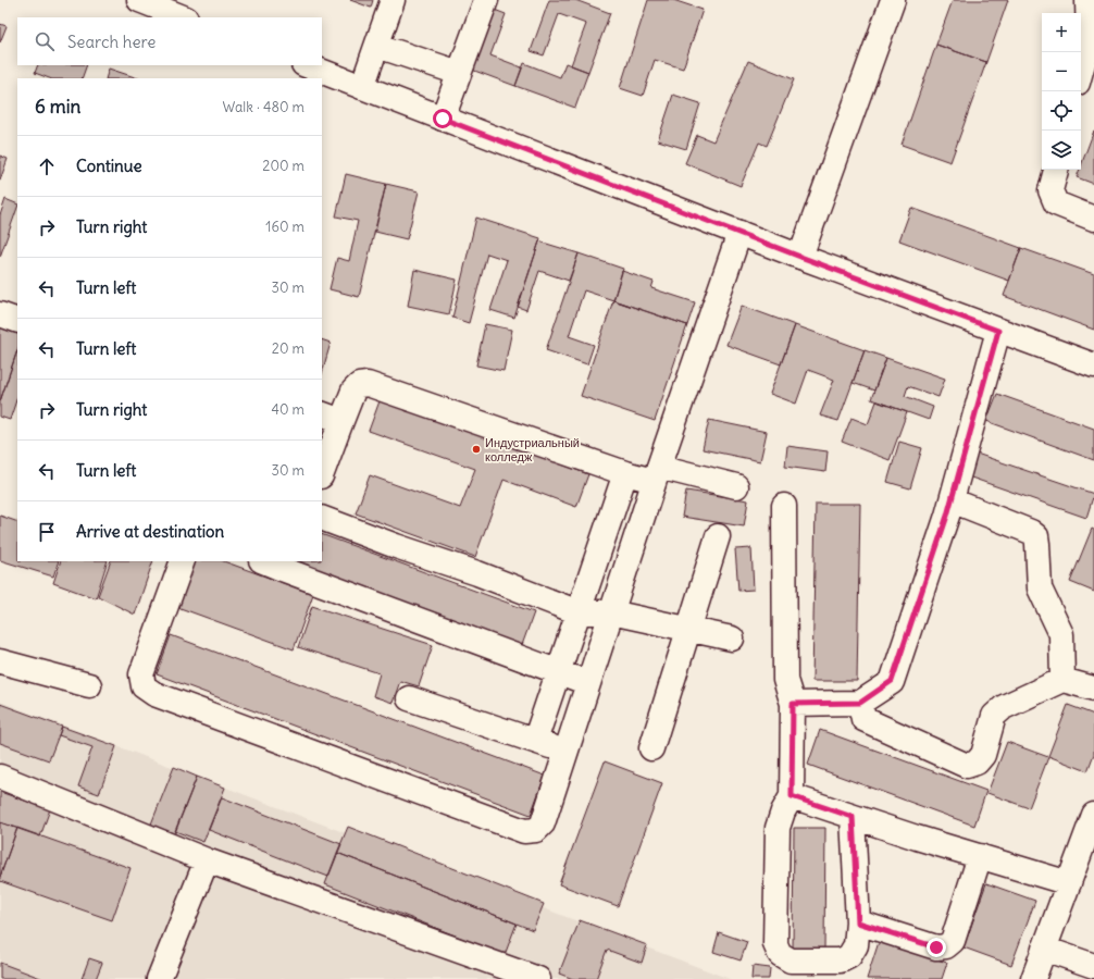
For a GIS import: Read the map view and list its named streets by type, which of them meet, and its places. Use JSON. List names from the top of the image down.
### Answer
{
  "places": ["Индустриальный колледж"],
  "page": {
    "map_buttons": ["+", "−"],
    "search": "Search here",
    "heading": ["6 min", "Walk · 480 m"],
    "list": [
      ["Continue", "200 m"],
      ["Turn right", "160 m"],
      ["Turn left", "30 m"],
      ["Turn left", "20 m"],
      ["Turn right", "40 m"],
      ["Turn left", "30 m"],
      "Arrive at destination"
    ]
  }
}
